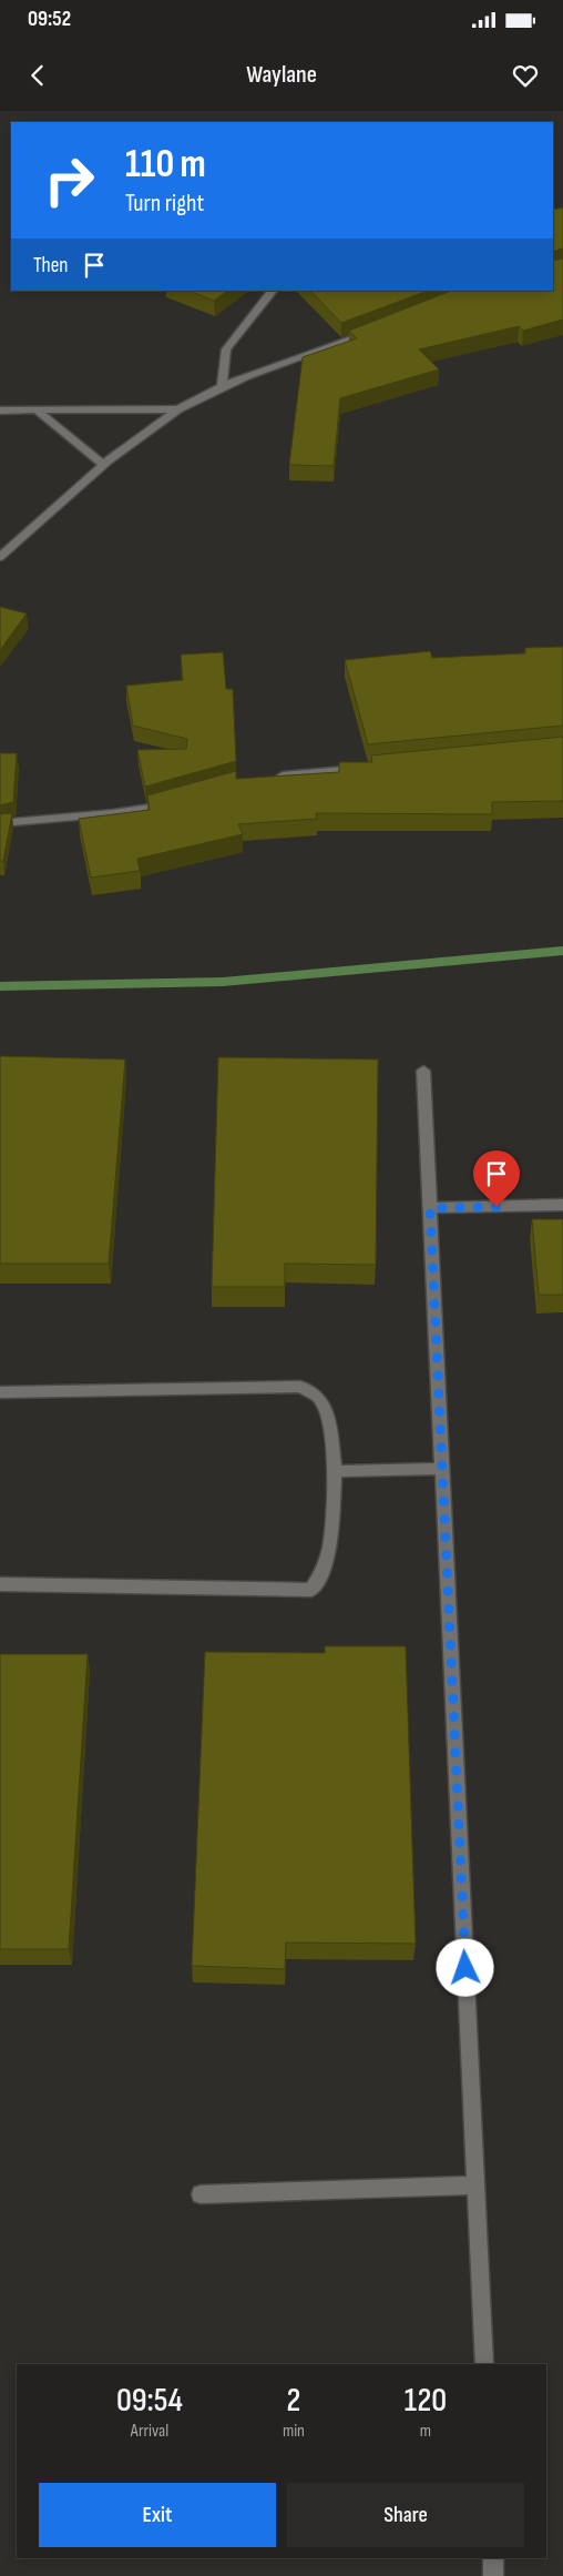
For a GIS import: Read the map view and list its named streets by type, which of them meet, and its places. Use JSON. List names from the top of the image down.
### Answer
{
  "page": {
    "status": "09:52",
    "header": "Waylane",
    "turn": ["110 m", "Turn right"],
    "then": "Then",
    "eta": [
      "09:54",
      "Arrival",
      "2",
      "min",
      "120",
      "m"
    ],
    "buttons": ["Exit", "Share"]
  }
}
